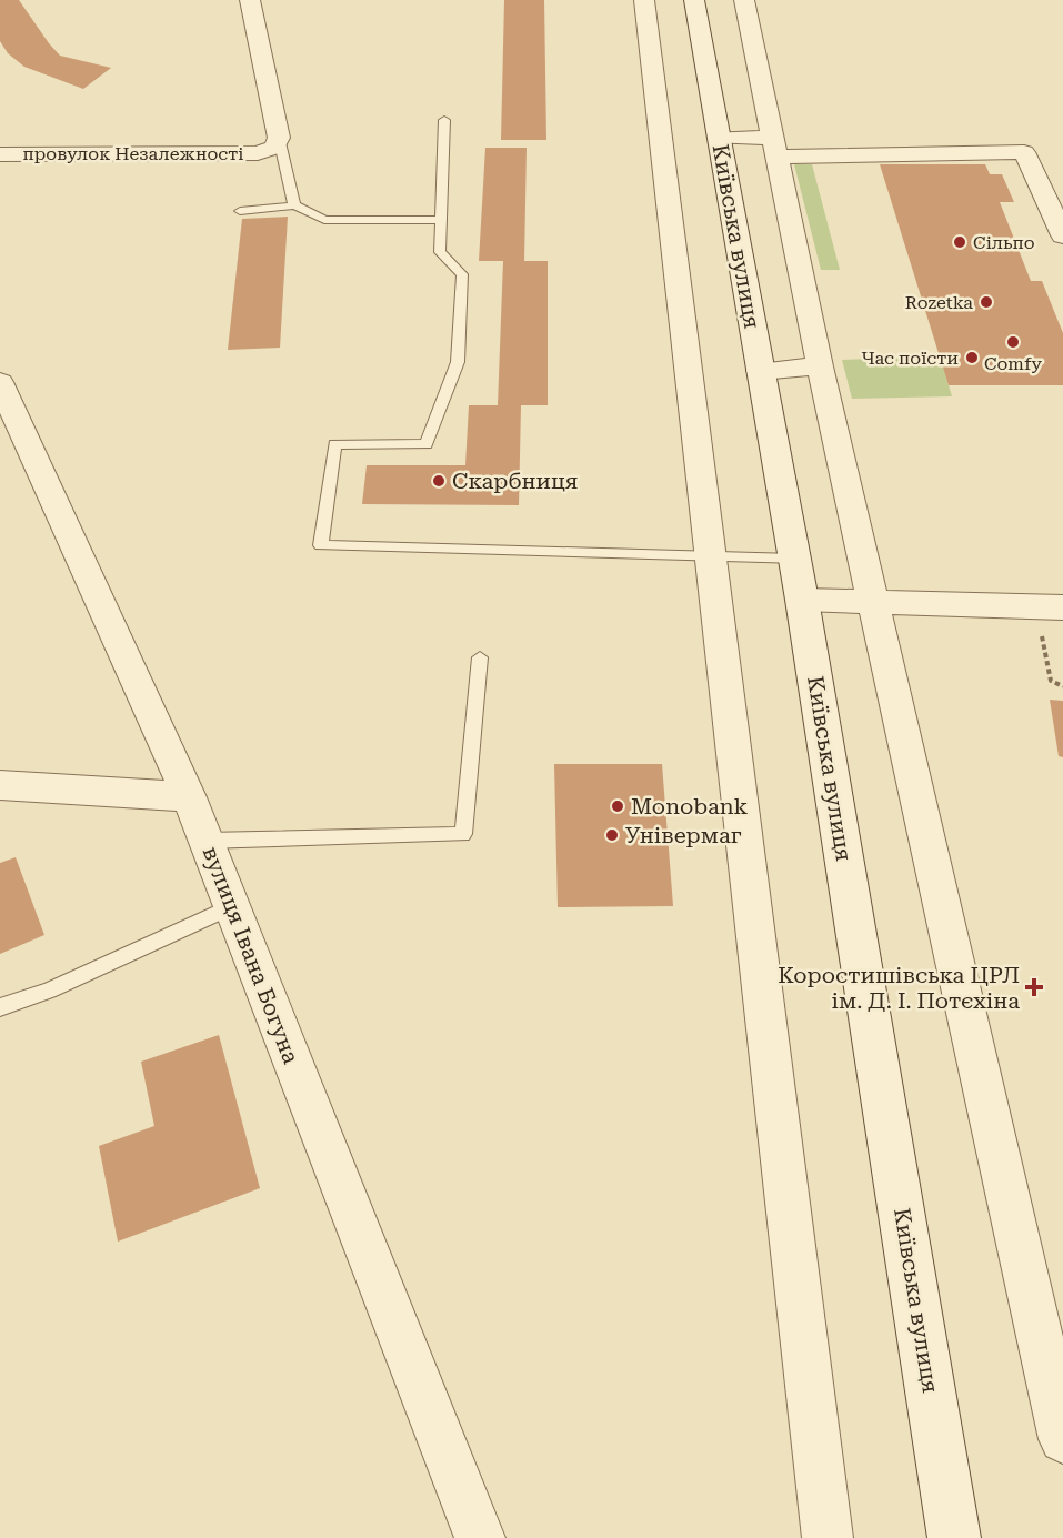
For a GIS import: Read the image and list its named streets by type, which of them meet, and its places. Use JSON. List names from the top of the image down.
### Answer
{
  "streets": {
    "main road": ["Київська вулиця"],
    "street": ["провулок Незалежності", "вулиця Івана Богуна"]
  },
  "places": {
    "other": [
      "Сільпо",
      "Rozetka",
      "Comfy",
      "Час поїсти",
      "Скарбниця",
      "Monobank",
      "Універмаг"
    ],
    "health": ["Коростишівська ЦРЛ ім. Д. І. Потєхіна"]
  }
}
